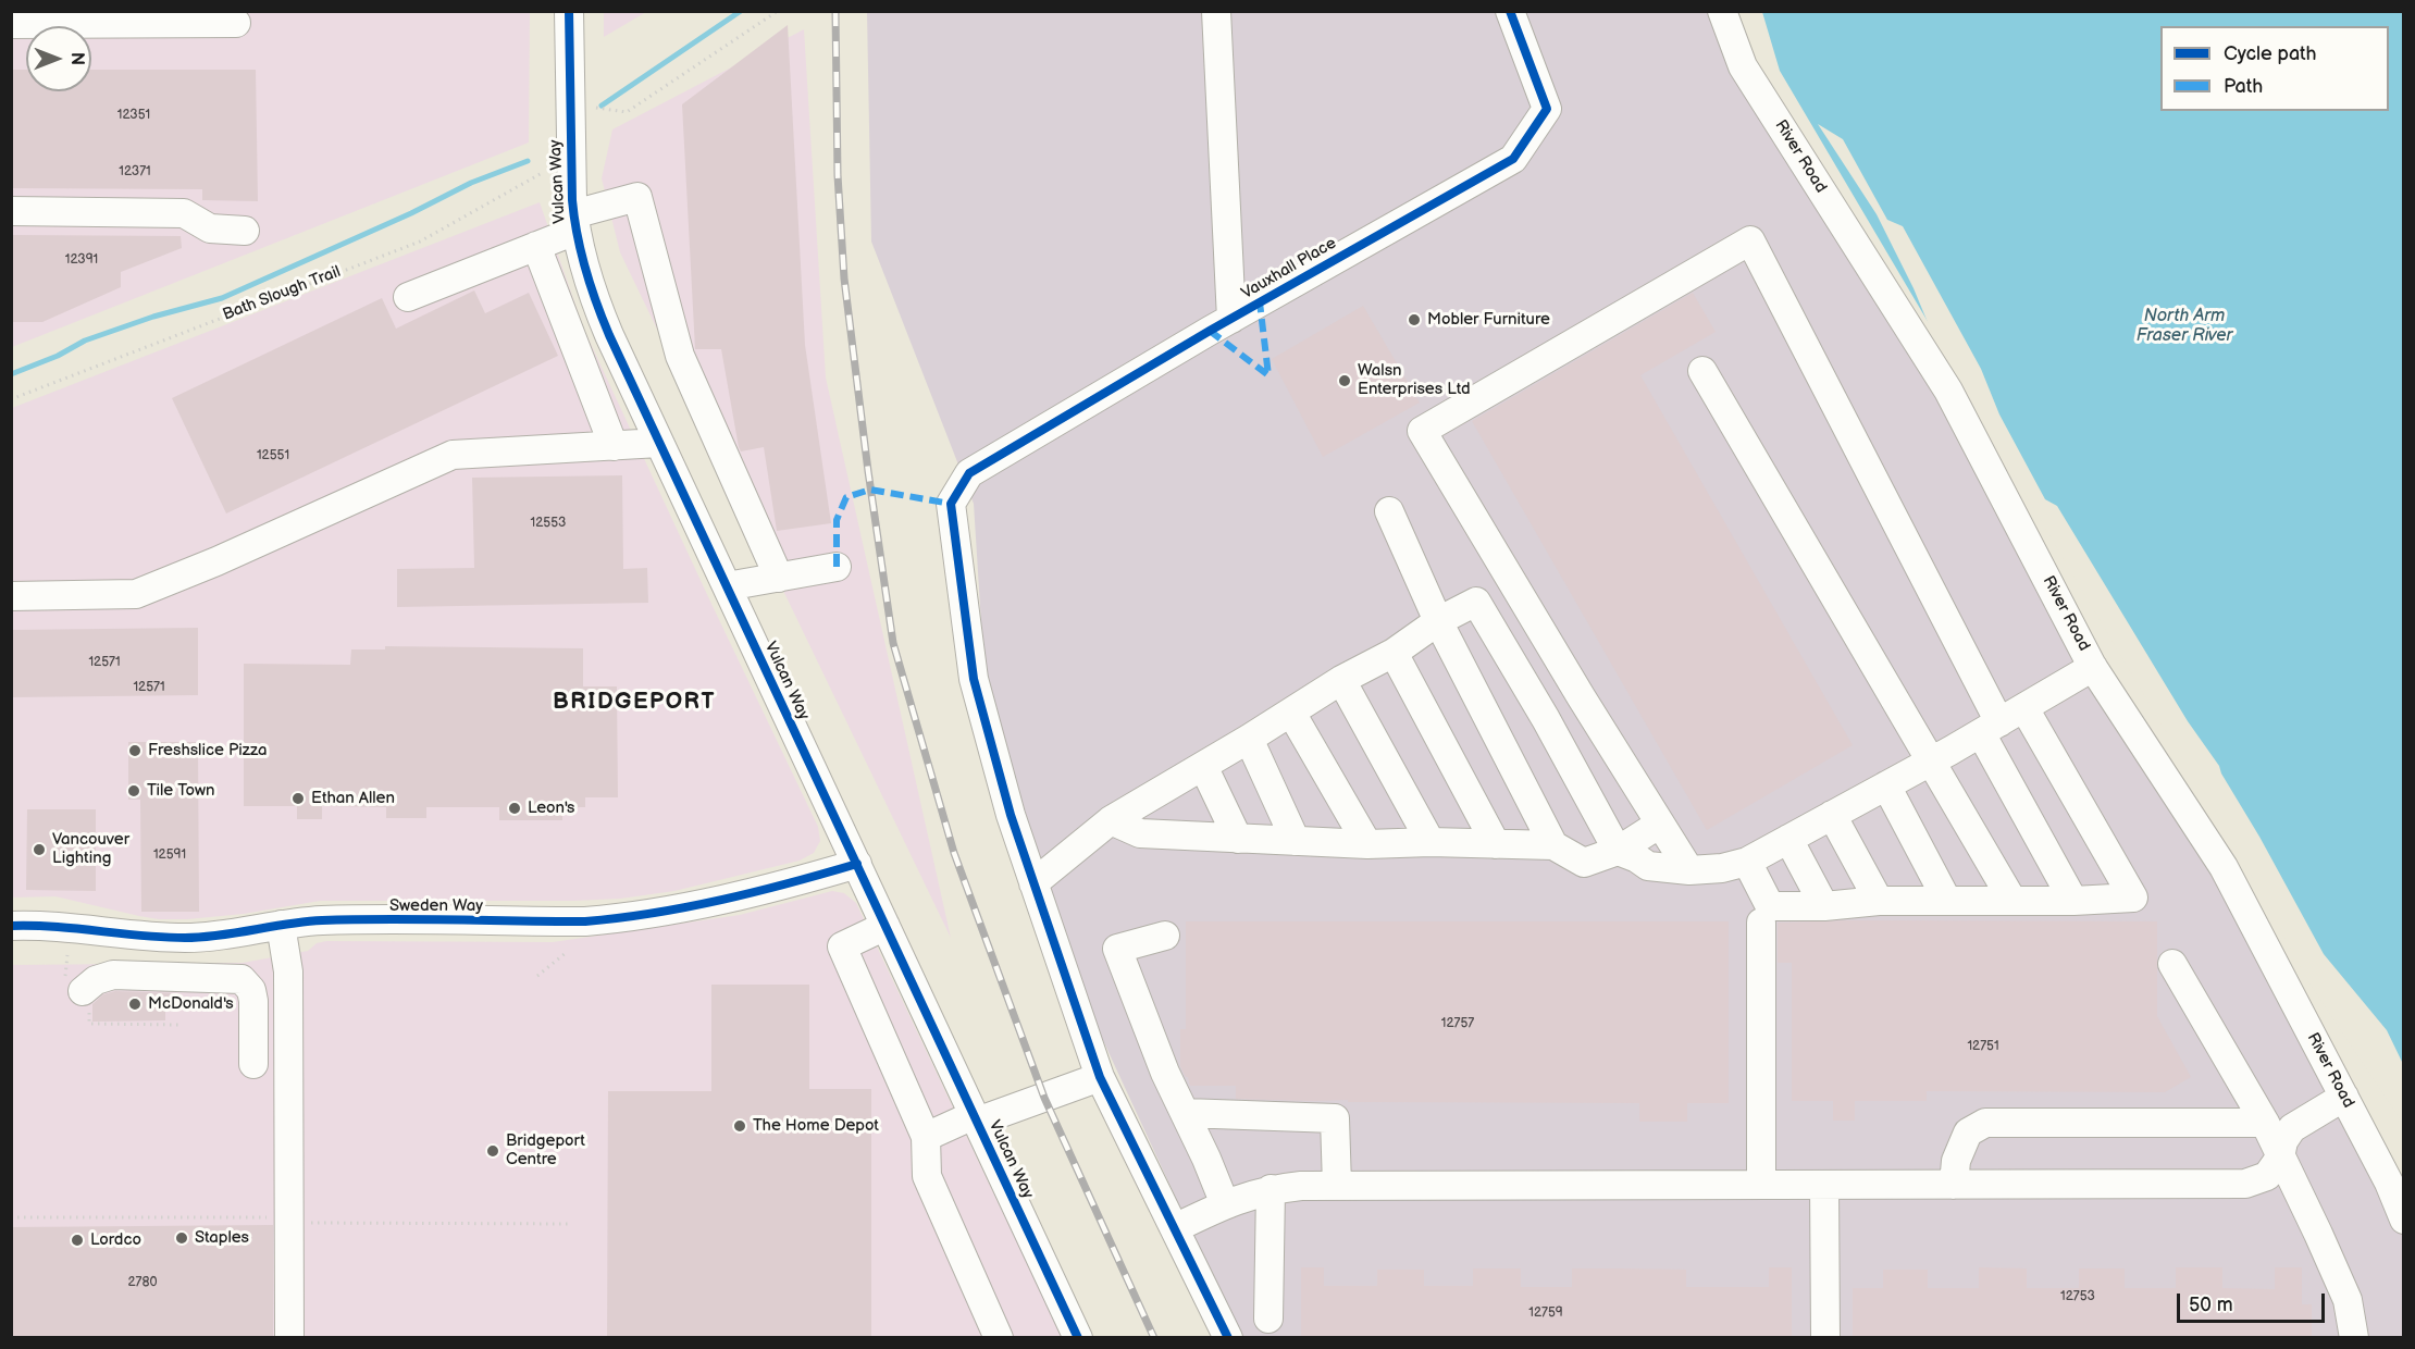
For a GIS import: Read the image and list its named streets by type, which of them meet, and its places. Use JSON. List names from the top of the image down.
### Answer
{
  "streets": {
    "street": [
      "River Road",
      "Vulcan Way",
      "Vauxhall Place",
      "Sweden Way"
    ],
    "path": ["Bath Slough Trail"]
  },
  "crossings": [
    ["Vulcan Way", "Sweden Way"]
  ],
  "districts": ["BRIDGEPORT"],
  "water": ["North Arm Fraser River"],
  "places": [
    "Mobler Furniture",
    "Walsn Enterprises Ltd",
    "Freshslice Pizza",
    "Tile Town",
    "Ethan Allen",
    "Leon's",
    "Vancouver Lighting",
    "McDonald's",
    "The Home Depot",
    "Bridgeport Centre",
    "Staples",
    "Lordco"
  ],
  "house_numbers": [
    "12351",
    "12371",
    "12391",
    "12551",
    "12553",
    "12571",
    "12571",
    "12591",
    "12757",
    "12751",
    "2780",
    "12753",
    "12759"
  ],
  "legend": ["Cycle path", "Path"],
  "scale_bar": "50 m",
  "north": "right"
}
